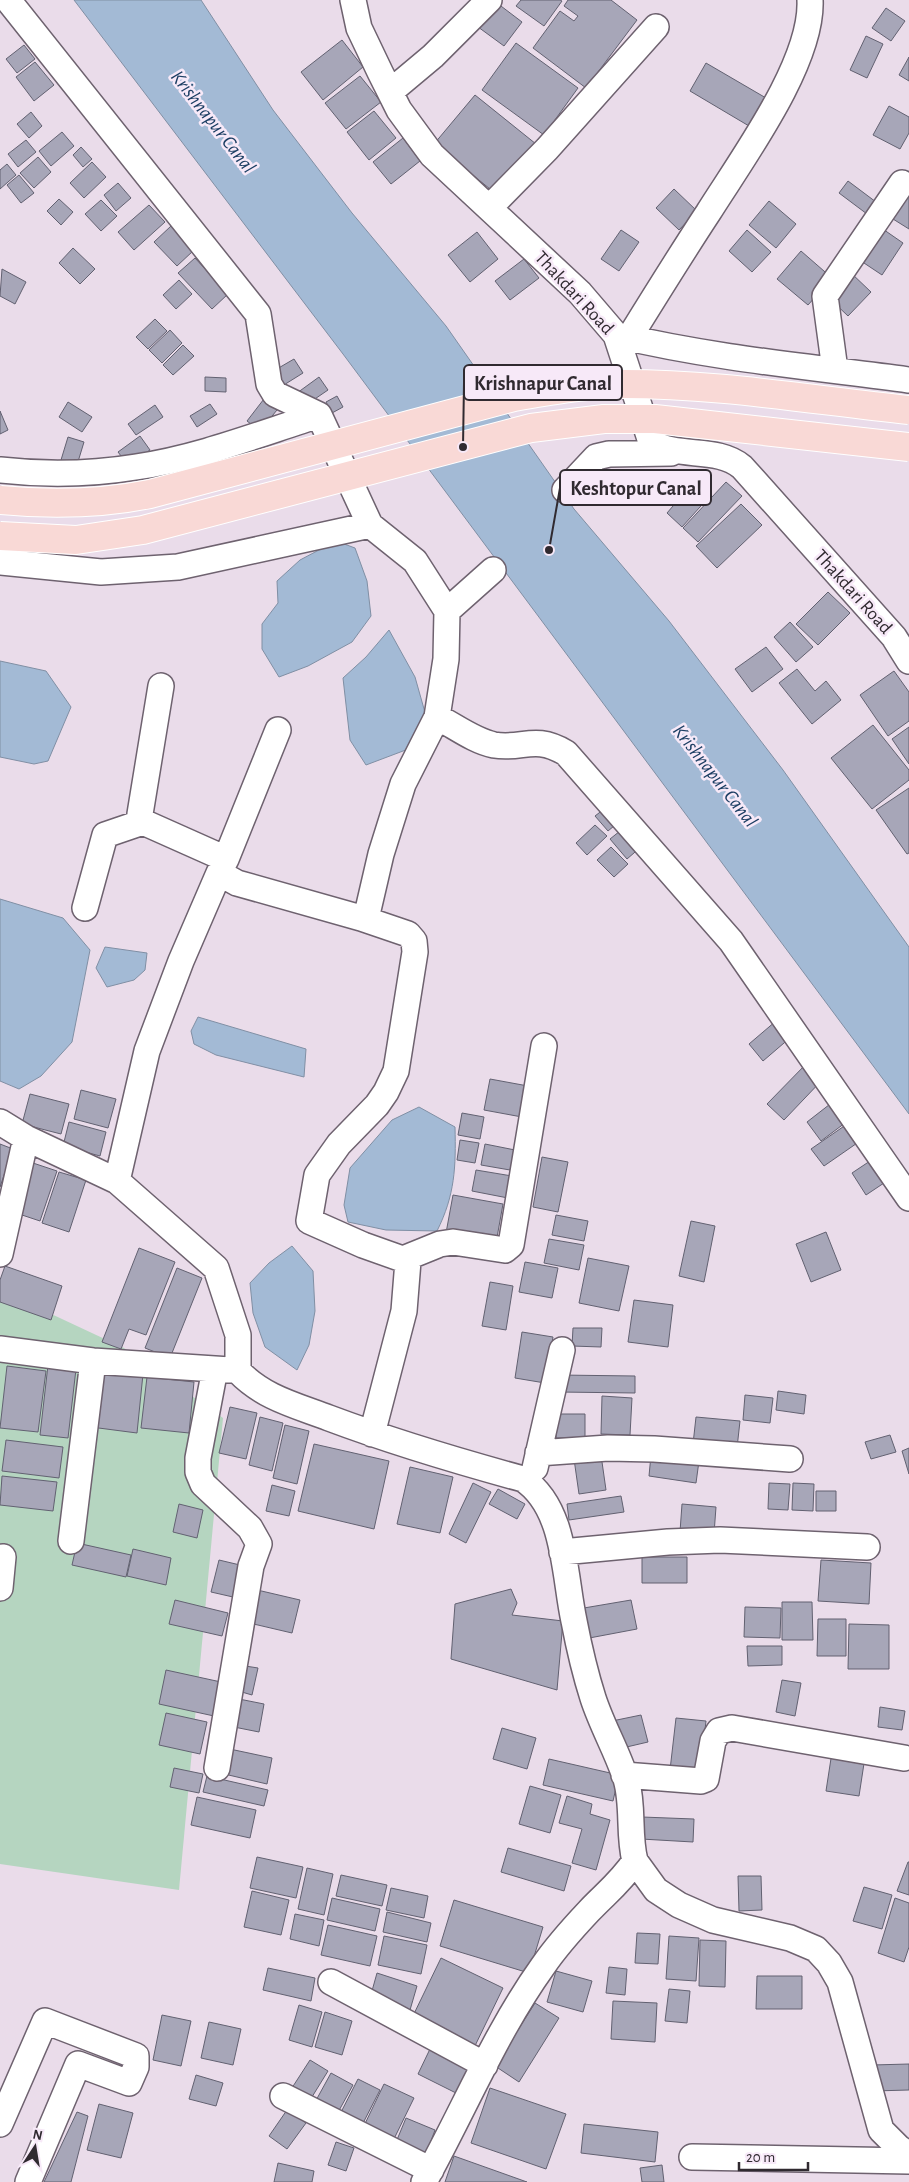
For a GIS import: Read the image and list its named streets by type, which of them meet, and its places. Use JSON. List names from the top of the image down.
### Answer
{
  "streets": {
    "street": ["Thakdari Road"]
  },
  "water": ["Krishnapur Canal"],
  "places": ["Krishnapur Canal", "Keshtopur Canal"],
  "scale_bar": "20 m",
  "north": "top"
}
